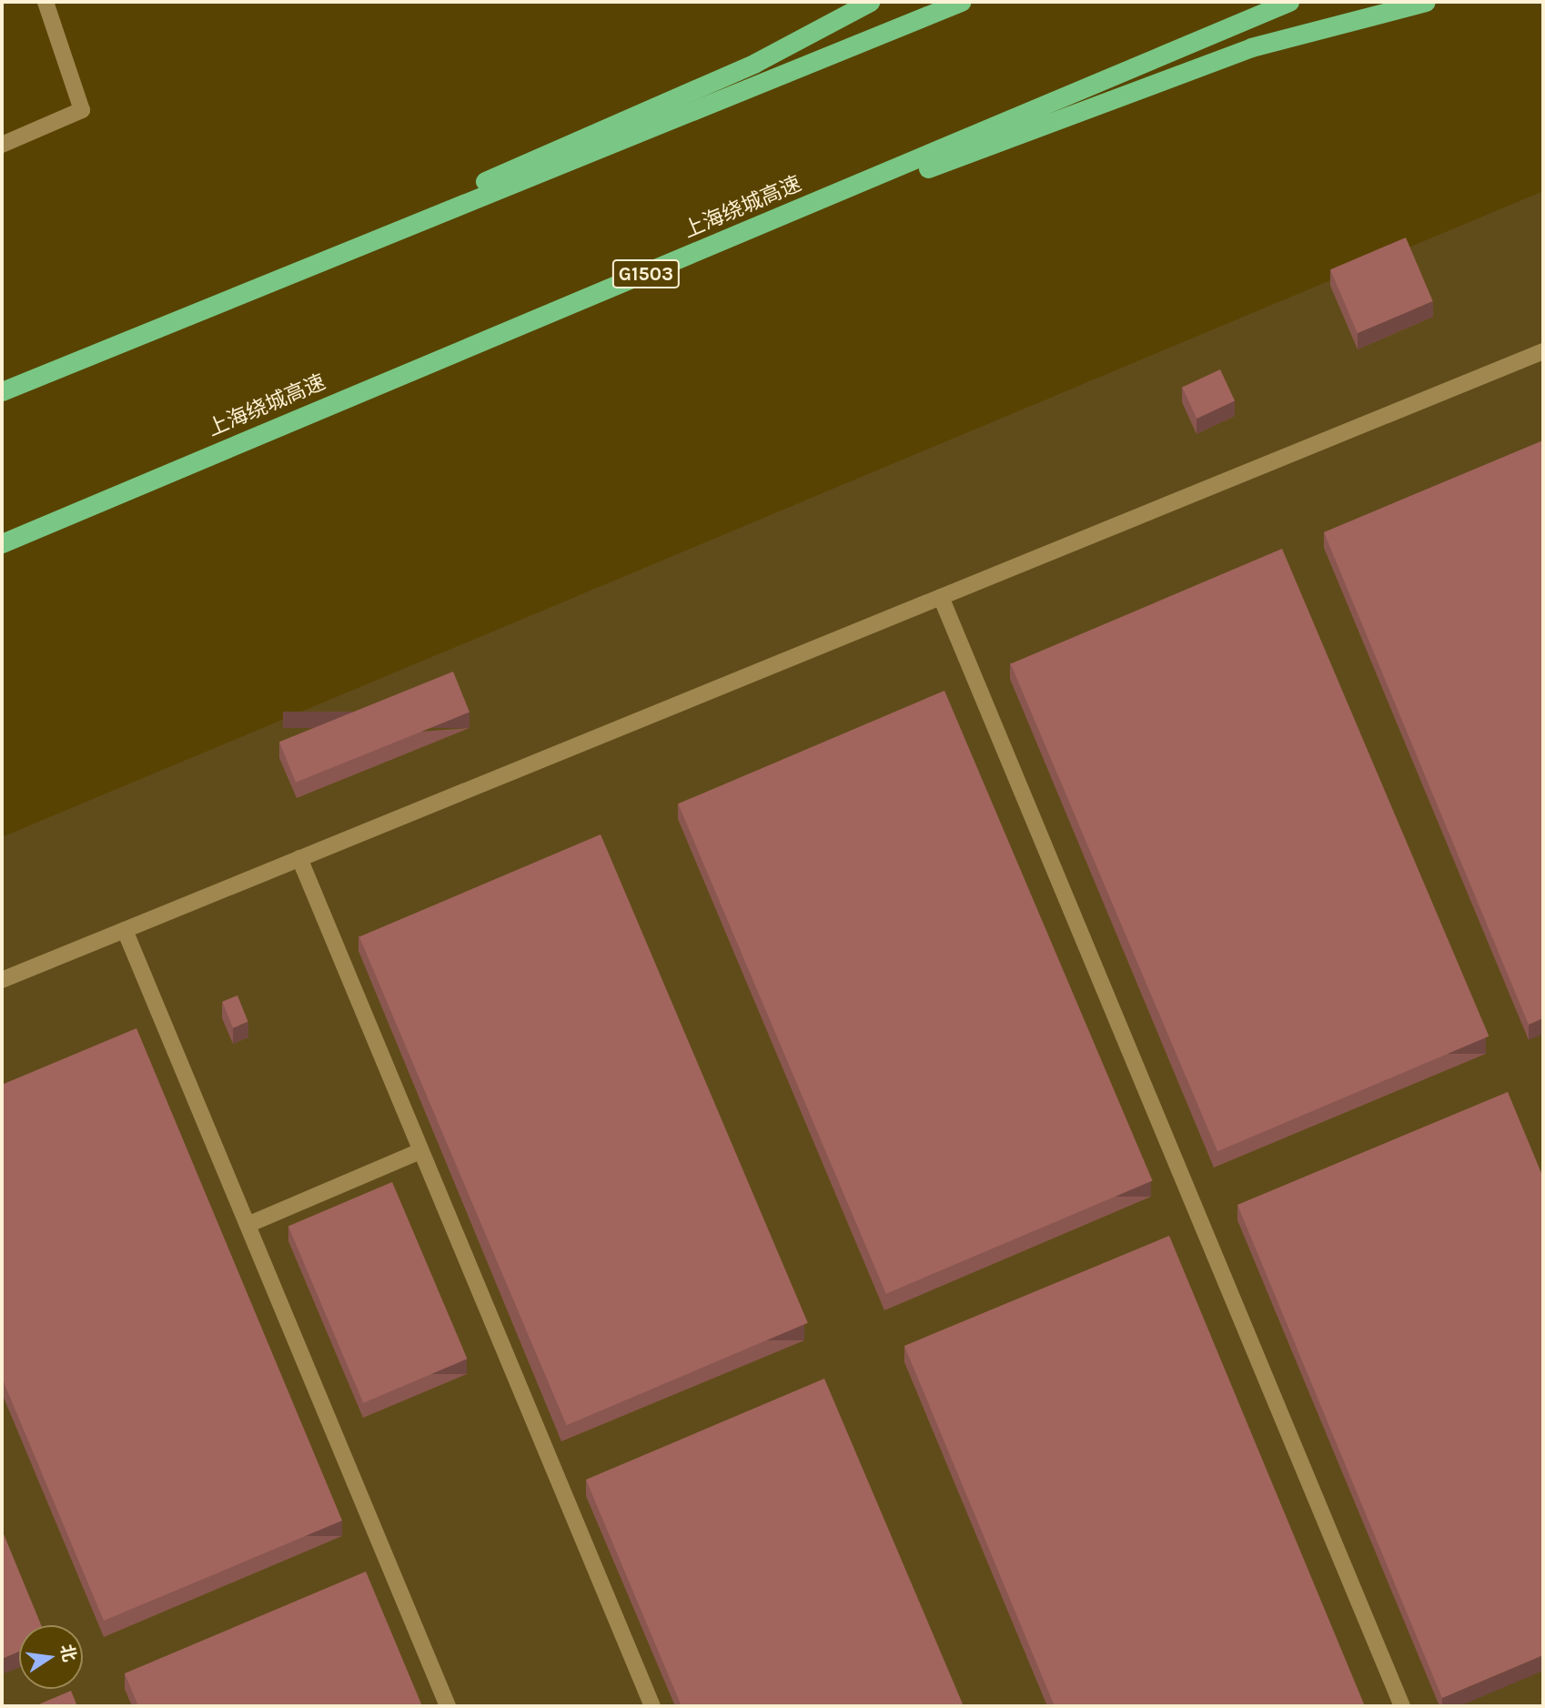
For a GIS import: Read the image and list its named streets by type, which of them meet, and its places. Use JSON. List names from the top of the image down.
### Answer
{
  "streets": {
    "highway": ["上海绕城高速", "G1503"]
  },
  "north": "right"
}
